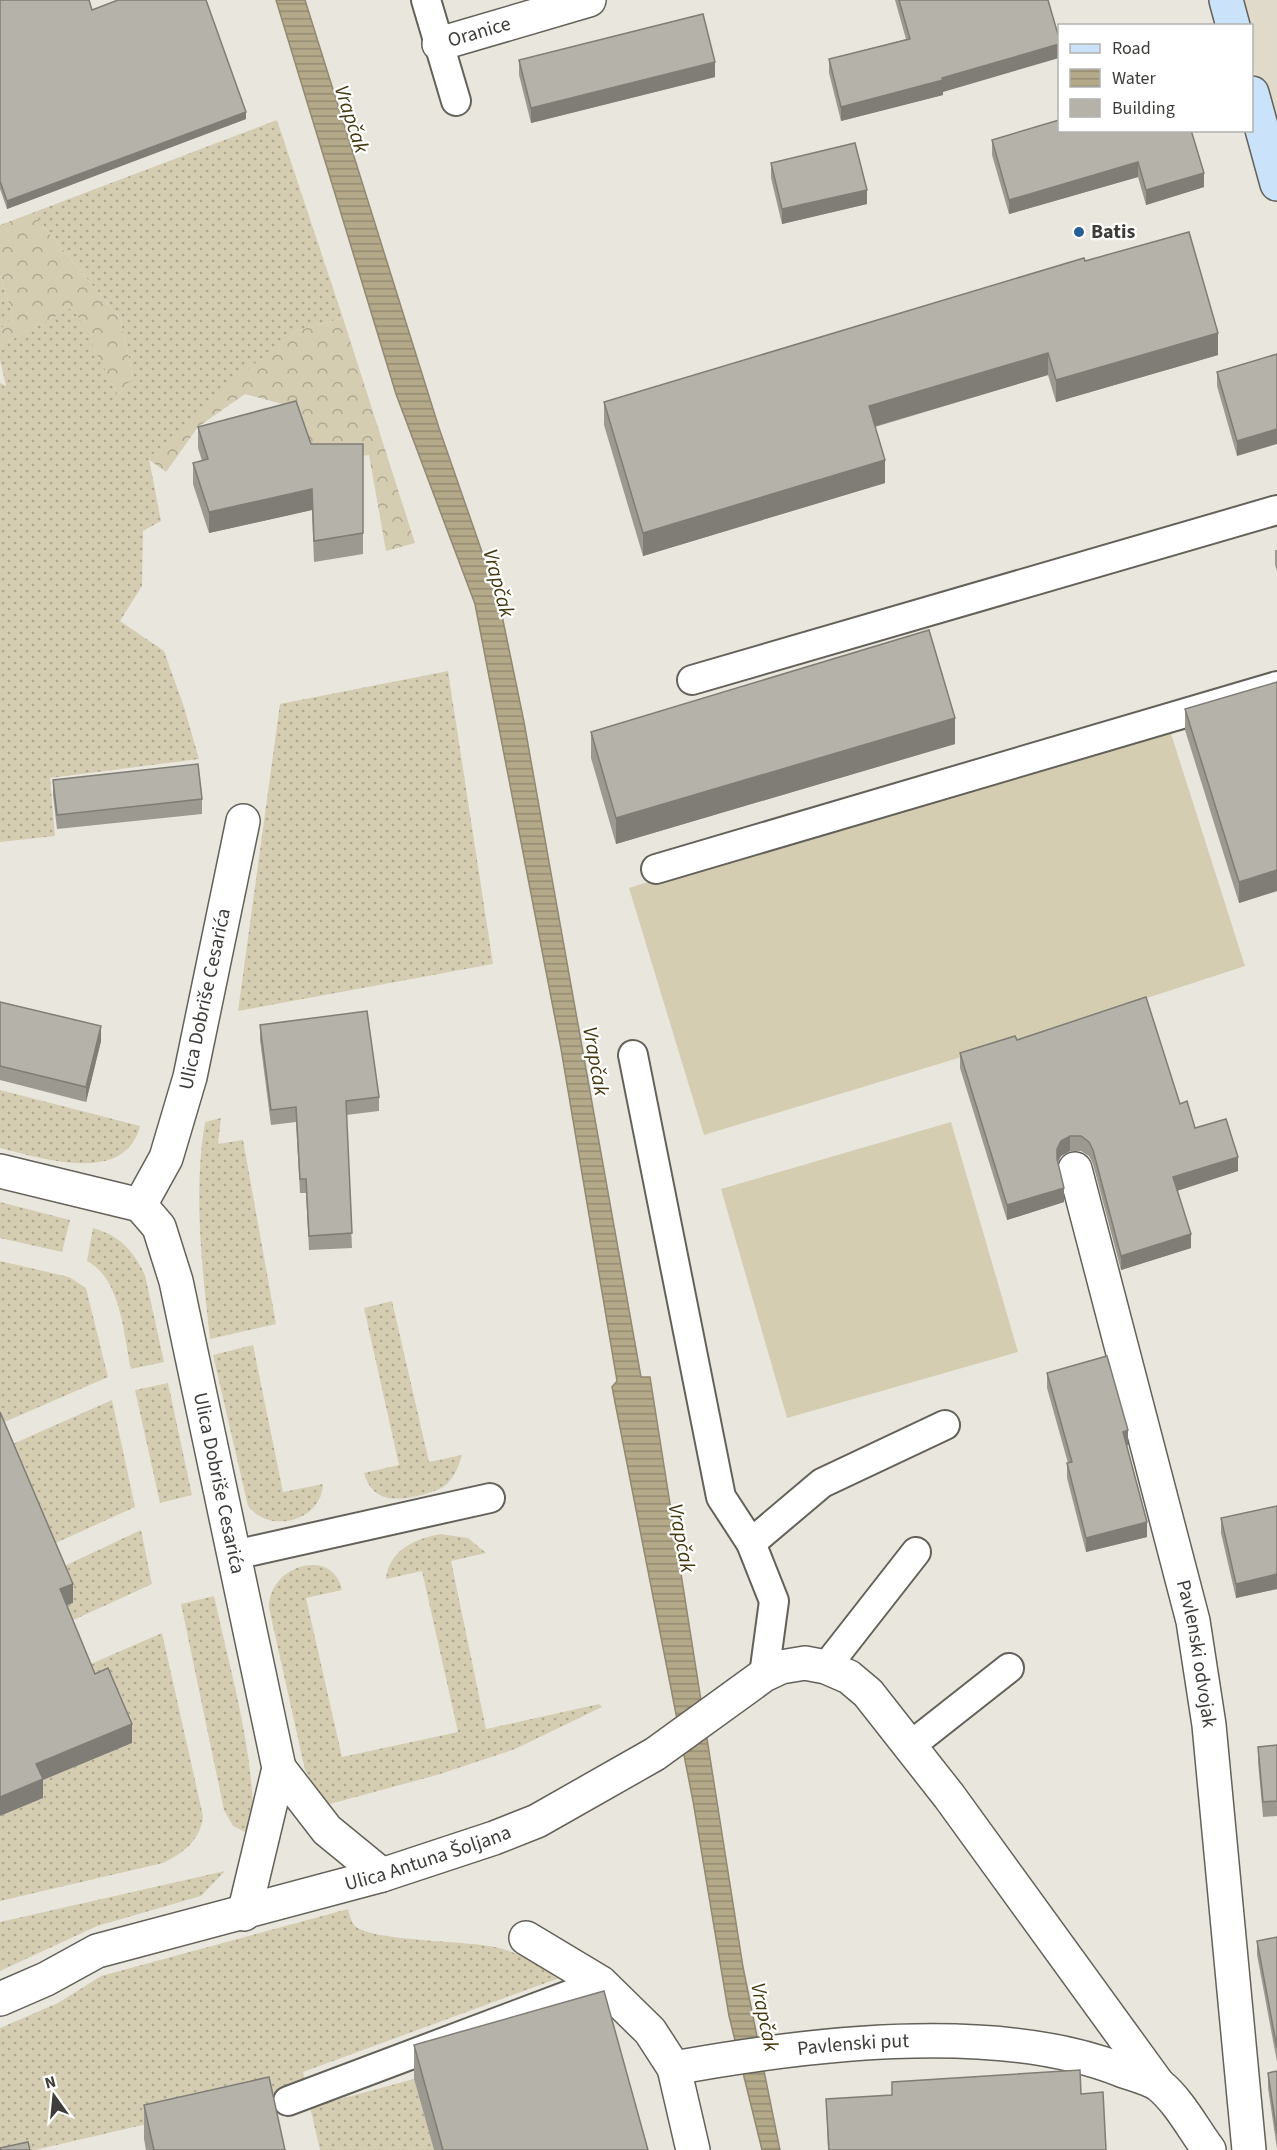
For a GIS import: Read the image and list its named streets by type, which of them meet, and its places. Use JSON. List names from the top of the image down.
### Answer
{
  "streets": {
    "street": [
      "Oranice",
      "Ulica Dobriše Cesarića",
      "Pavlenski odvojak",
      "Ulica Antuna Šoljana",
      "Pavlenski put"
    ]
  },
  "crossings": [
    ["Ulica Dobriše Cesarića", "Ulica Antuna Šoljana"]
  ],
  "water": ["Vrapčak"],
  "places": ["Batis"],
  "legend": ["Road", "Water", "Building"],
  "north": "top"
}
